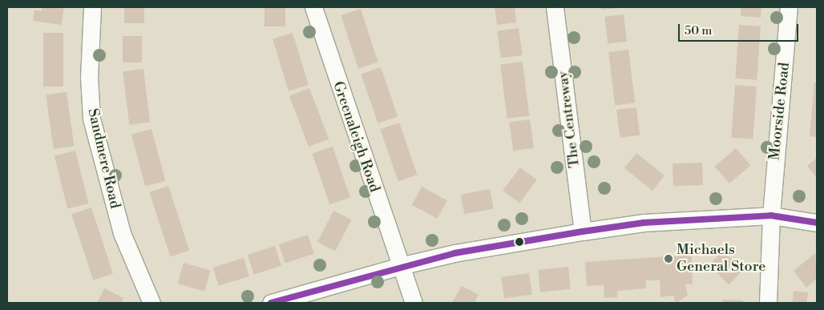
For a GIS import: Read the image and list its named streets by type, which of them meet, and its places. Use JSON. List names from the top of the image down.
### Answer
{
  "streets": {
    "street": [
      "Moorside Road",
      "The Centreway",
      "Greenaleigh Road",
      "Sandmere Road"
    ]
  },
  "places": ["Michaels General Store"],
  "scale_bar": "50 m"
}
